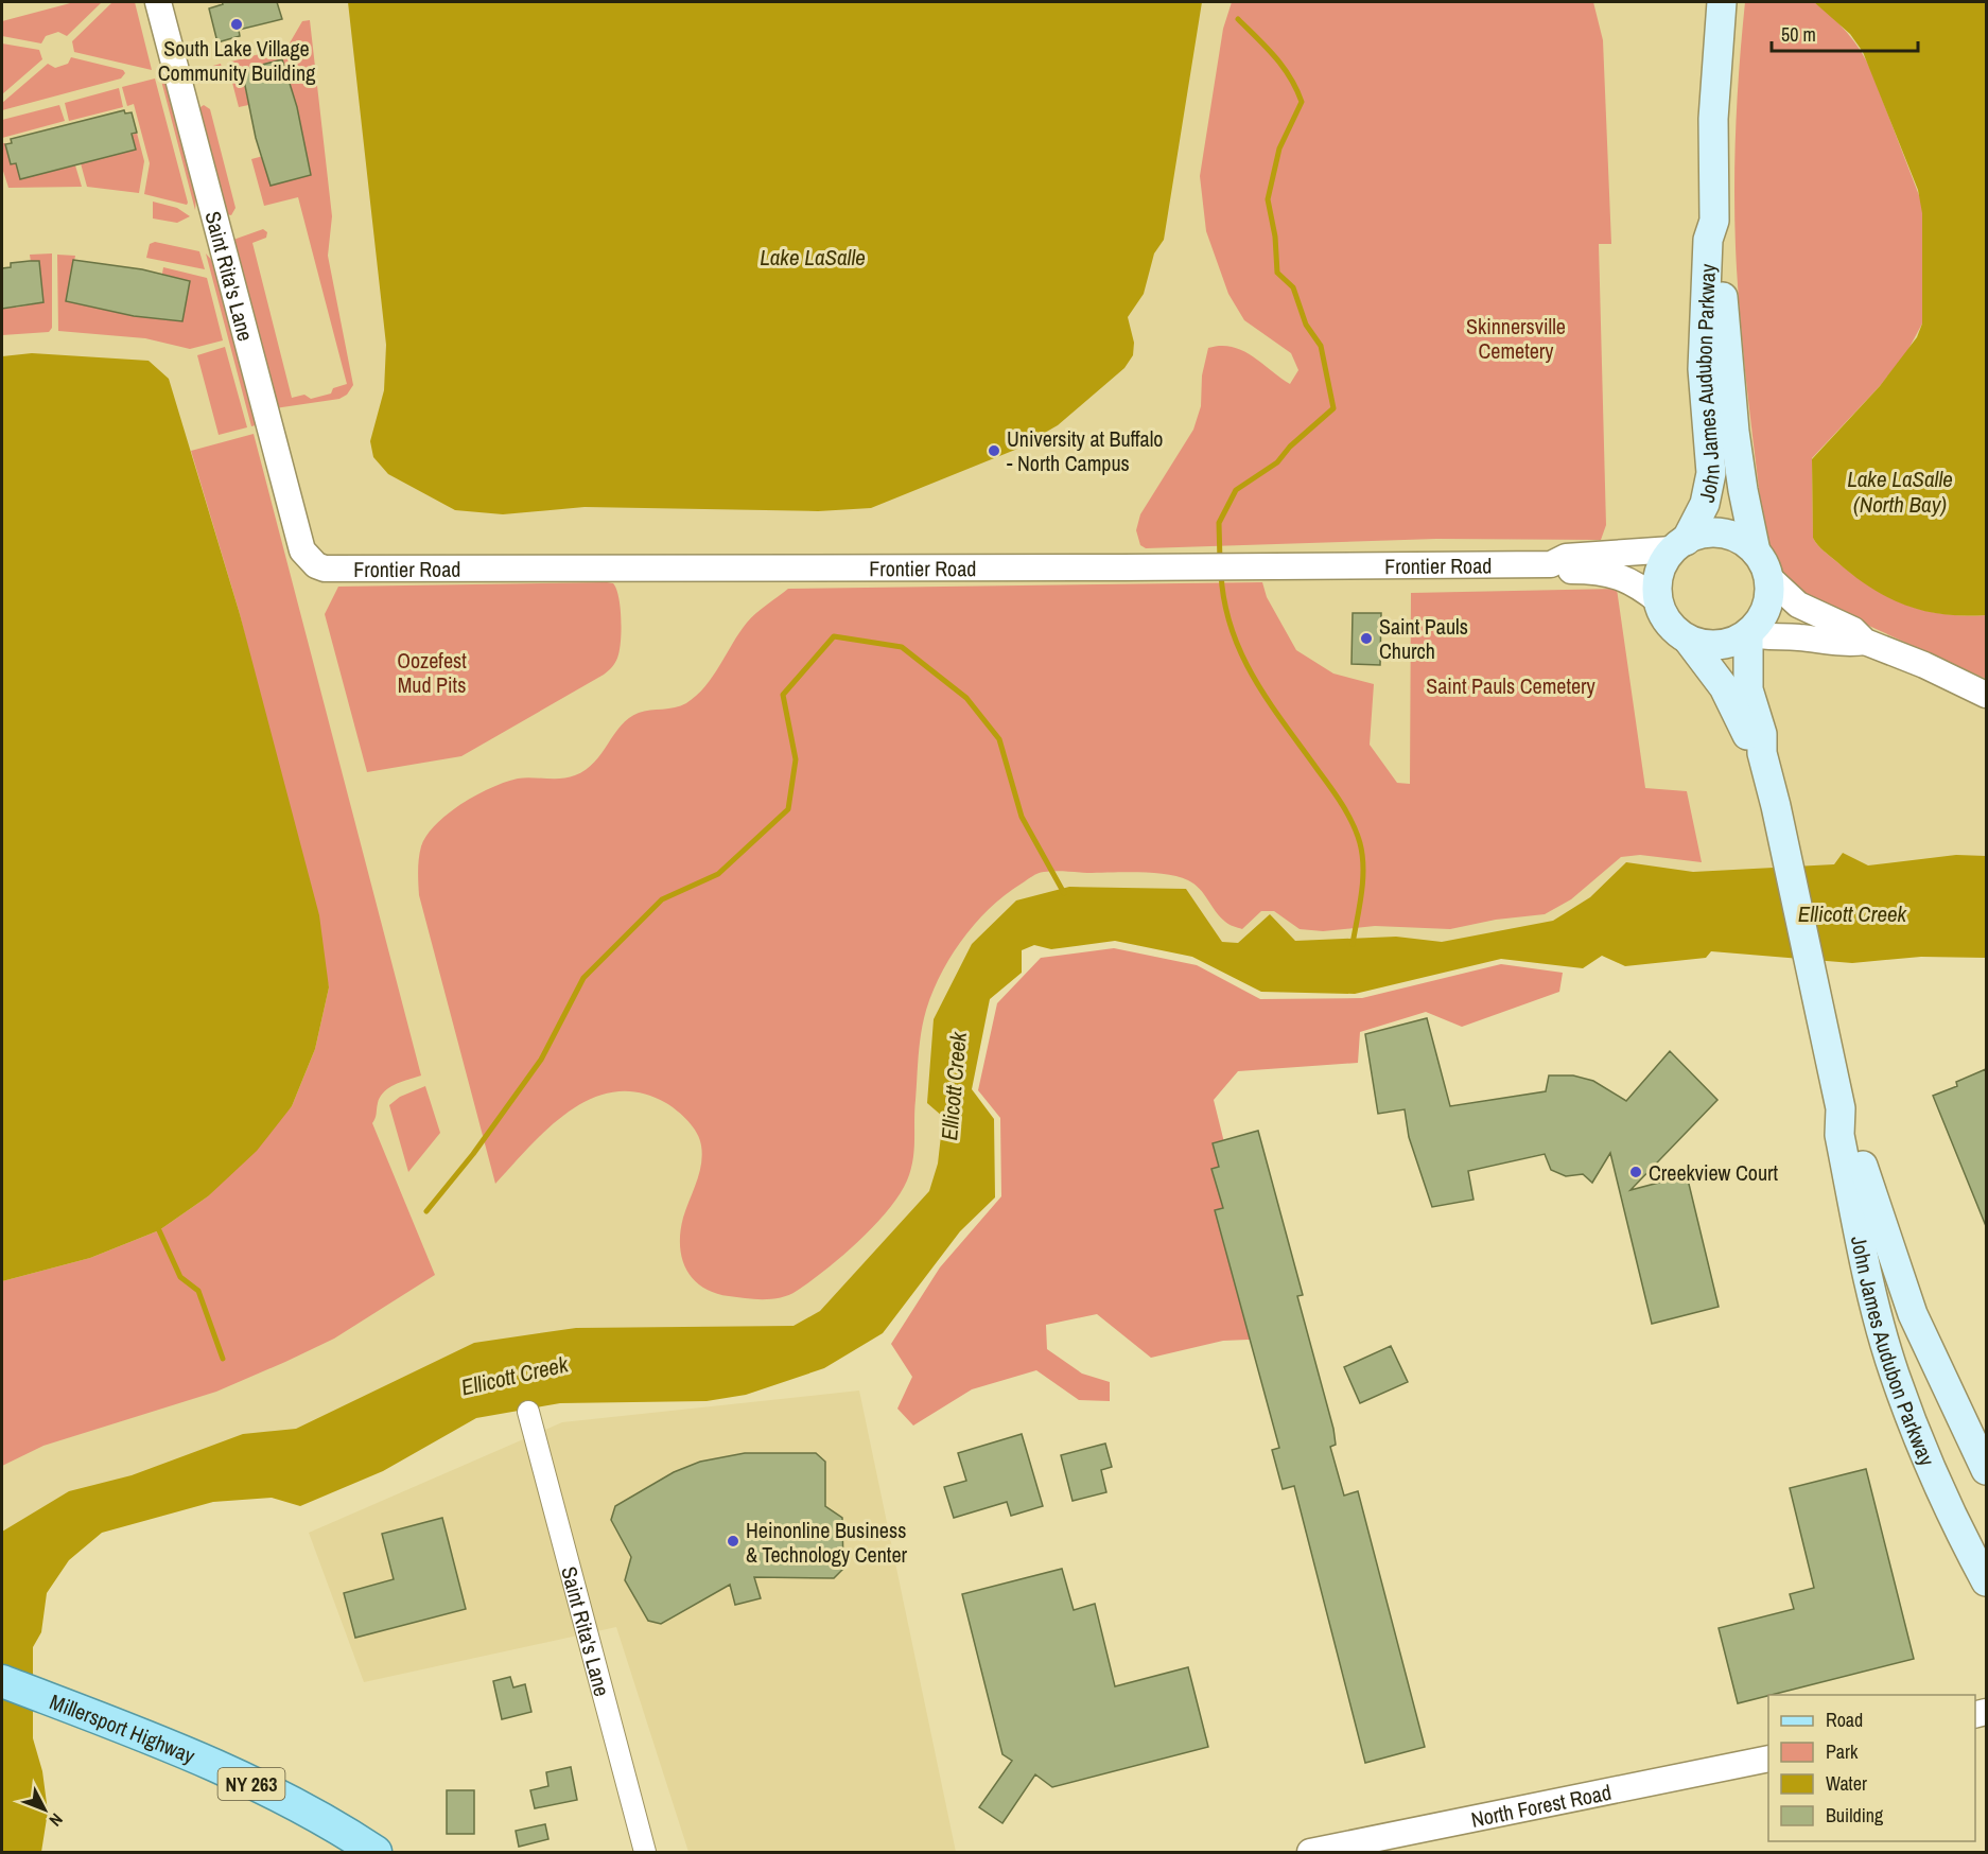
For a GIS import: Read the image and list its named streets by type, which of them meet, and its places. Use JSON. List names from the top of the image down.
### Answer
{
  "streets": {
    "main road": ["John James Audubon Parkway", "Millersport Highway", "NY 263"],
    "street": ["Saint Rita's Lane", "Frontier Road", "North Forest Road"]
  },
  "crossings": [
    ["Saint Rita's Lane", "Frontier Road"],
    ["John James Audubon Parkway", "Frontier Road"]
  ],
  "water": ["Lake LaSalle", "Lake LaSalle (North Bay)", "Ellicott Creek"],
  "parks": ["Skinnersville Cemetery", "Oozefest Mud Pits", "Saint Pauls Cemetery"],
  "places": [
    "South Lake Village Community Building",
    "University at Buffalo - North Campus",
    "Saint Pauls Church",
    "Creekview Court",
    "Heinonline Business & Technology Center"
  ],
  "legend": [
    "Road",
    "Park",
    "Water",
    "Building"
  ],
  "scale_bar": "50 m",
  "north": "bottom right"
}
